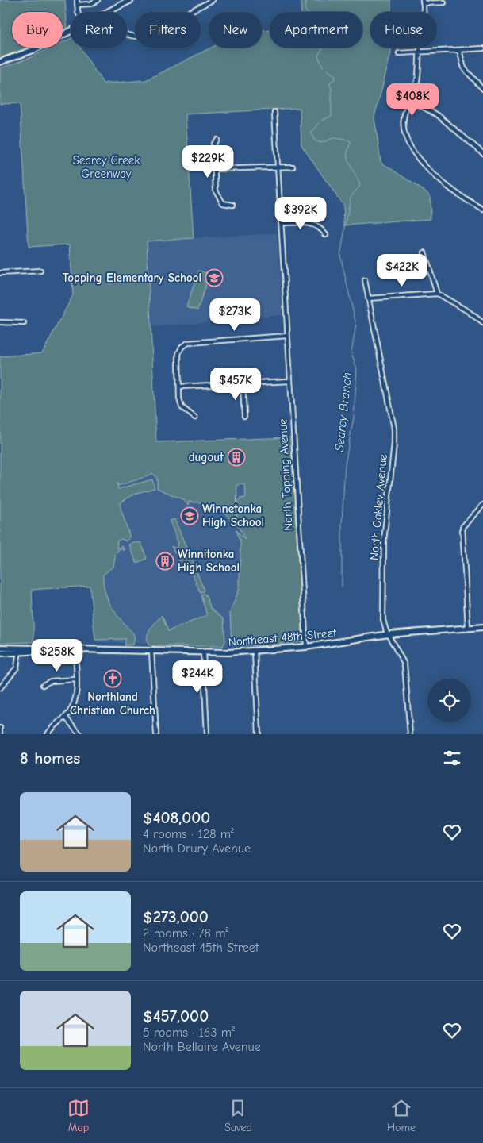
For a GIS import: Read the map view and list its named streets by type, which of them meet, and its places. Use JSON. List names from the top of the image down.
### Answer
{
  "streets": {
    "street": ["North Topping Avenue", "North Oakley Avenue", "Northeast 48th Street"]
  },
  "crossings": [
    ["North Topping Avenue", "Northeast 48th Street"],
    ["North Oakley Avenue", "Northeast 48th Street"]
  ],
  "water": ["Searcy Branch"],
  "parks": ["Searcy Creek Greenway"],
  "places": {
    "school or university": ["Topping Elementary School", "Winnetonka High School"],
    "building": ["dugout", "Winnitonka High School"],
    "church": ["Northland Christian Church"]
  },
  "page": {
    "chip": [
      "Buy",
      "Rent",
      "Filters",
      "New",
      "Apartment",
      "House"
    ],
    "price": [
      "$408K",
      "$229K",
      "$392K",
      "$422K",
      "$273K",
      "$457K",
      "$258K",
      "$244K"
    ],
    "heading": "8 homes",
    "list": [
      {
        "name": "$408,000",
        "note": "4 rooms · 128 m² · North Drury Avenue"
      },
      {
        "name": "$273,000",
        "note": "2 rooms · 78 m² · Northeast 45th Street"
      },
      {
        "name": "$457,000",
        "note": "5 rooms · 163 m² · North Bellaire Avenue"
      }
    ],
    "tabs": ["Map", "Saved", "Home"]
  }
}
